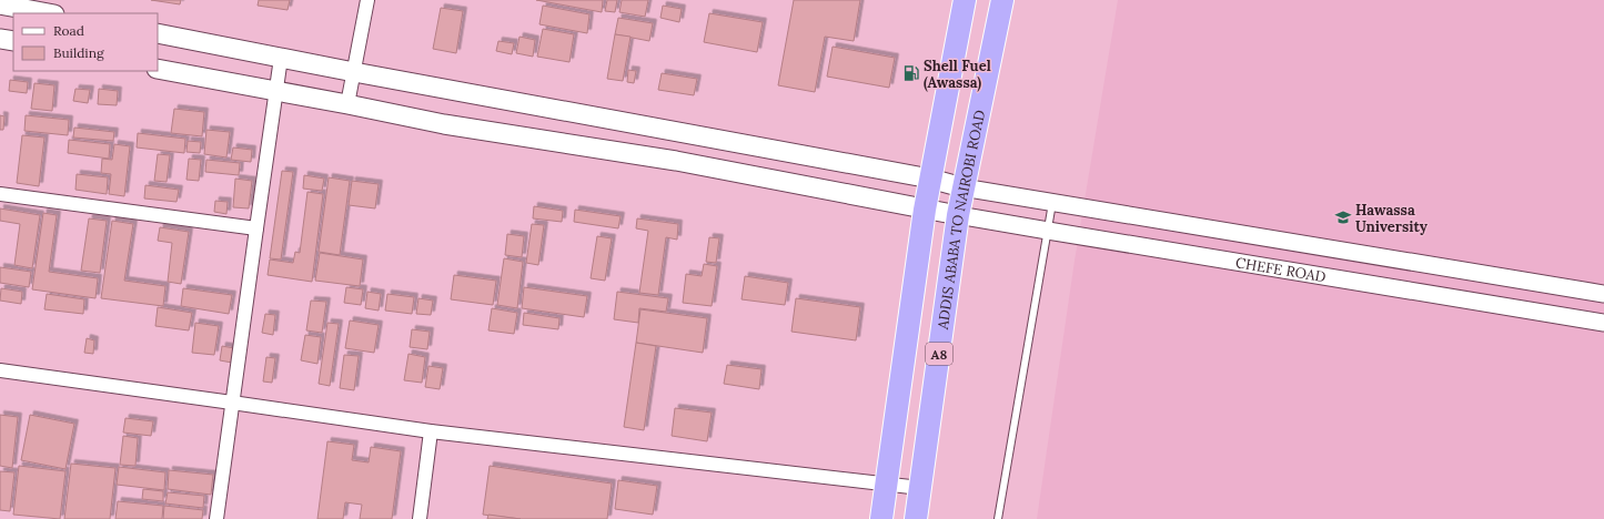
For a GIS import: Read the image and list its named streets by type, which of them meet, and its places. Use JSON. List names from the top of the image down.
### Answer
{
  "streets": {
    "highway": ["ADDIS ABABA TO NAIROBI ROAD", "A8"],
    "street": ["CHEFE ROAD"]
  },
  "crossings": [
    ["ADDIS ABABA TO NAIROBI ROAD", "CHEFE ROAD"]
  ],
  "places": {
    "fuel station": ["Shell Fuel (Awassa)"],
    "school or university": ["Hawassa University"]
  },
  "legend": ["Road", "Building"]
}
